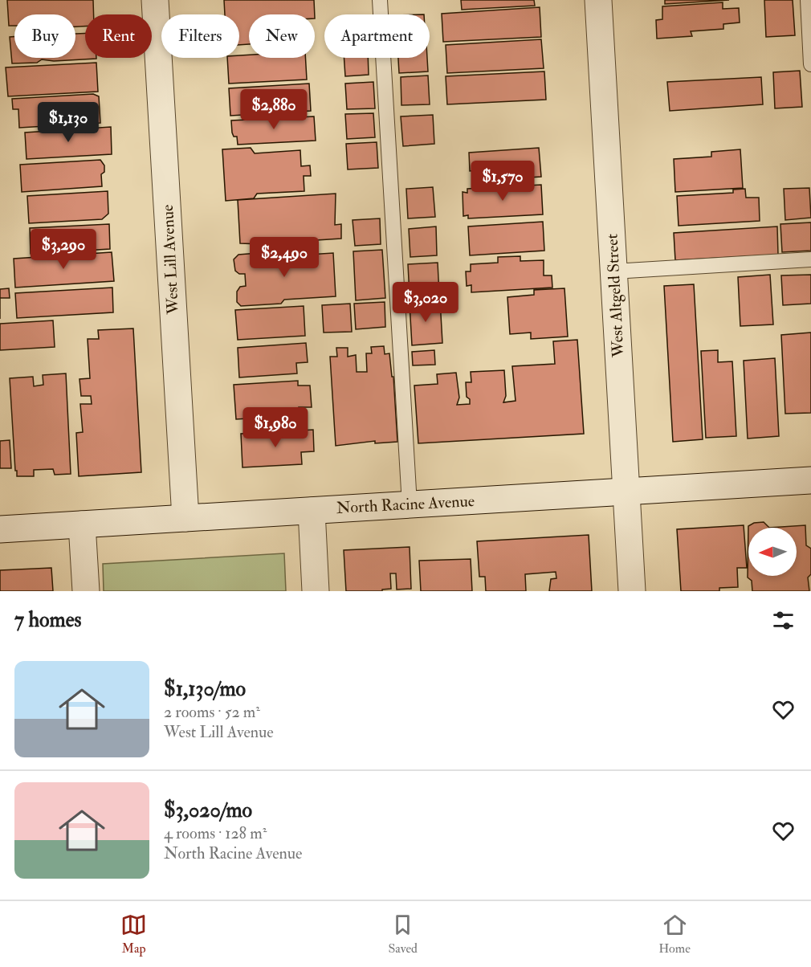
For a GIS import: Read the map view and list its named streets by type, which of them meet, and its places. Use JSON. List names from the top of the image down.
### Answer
{
  "streets": {
    "street": ["West Lill Avenue", "West Altgeld Street", "North Racine Avenue"]
  },
  "crossings": [
    ["West Lill Avenue", "North Racine Avenue"],
    ["West Altgeld Street", "North Racine Avenue"]
  ],
  "north": "left",
  "page": {
    "chip": [
      "Buy",
      "Rent",
      "Filters",
      "New",
      "Apartment"
    ],
    "price": [
      "$2,880",
      "$1,130",
      "$1,570",
      "$3,290",
      "$2,490",
      "$3,020",
      "$1,980"
    ],
    "heading": "7 homes",
    "list": [
      {
        "name": "$1,130/mo",
        "note": "2 rooms · 52 m² · West Lill Avenue"
      },
      {
        "name": "$3,020/mo",
        "note": "4 rooms · 128 m² · North Racine Avenue"
      }
    ],
    "tabs": ["Map", "Saved", "Home"]
  }
}
